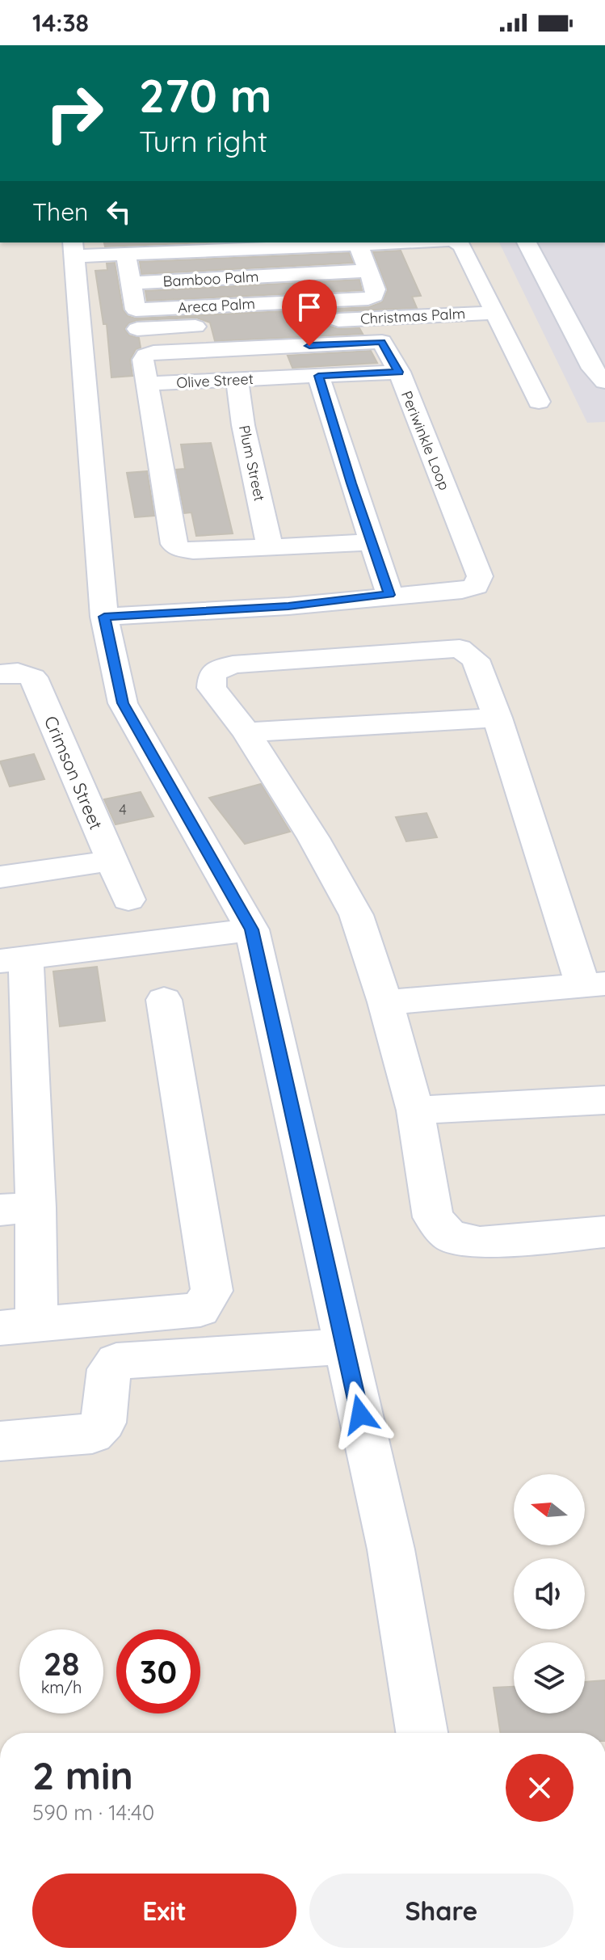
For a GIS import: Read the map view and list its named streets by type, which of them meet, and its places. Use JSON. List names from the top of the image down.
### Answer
{
  "streets": {
    "street": [
      "Bamboo Palm",
      "Areca Palm",
      "Christmas Palm",
      "Olive Street",
      "Periwinkle Loop",
      "Plum Street",
      "Crimson Street"
    ]
  },
  "crossings": [
    ["Bamboo Palm", "Areca Palm"],
    ["Areca Palm", "Christmas Palm"],
    ["Olive Street", "Periwinkle Loop"],
    ["Olive Street", "Plum Street"],
    ["Periwinkle Loop", "Plum Street"]
  ],
  "house_numbers": ["4"],
  "north": "left",
  "page": {
    "status": "14:38",
    "turn": ["270 m", "Turn right"],
    "then": "Then",
    "speed": "28 km/h",
    "limit": "30",
    "heading": ["2 min", "590 m · 14:40"],
    "buttons": ["Exit", "Share"]
  }
}
